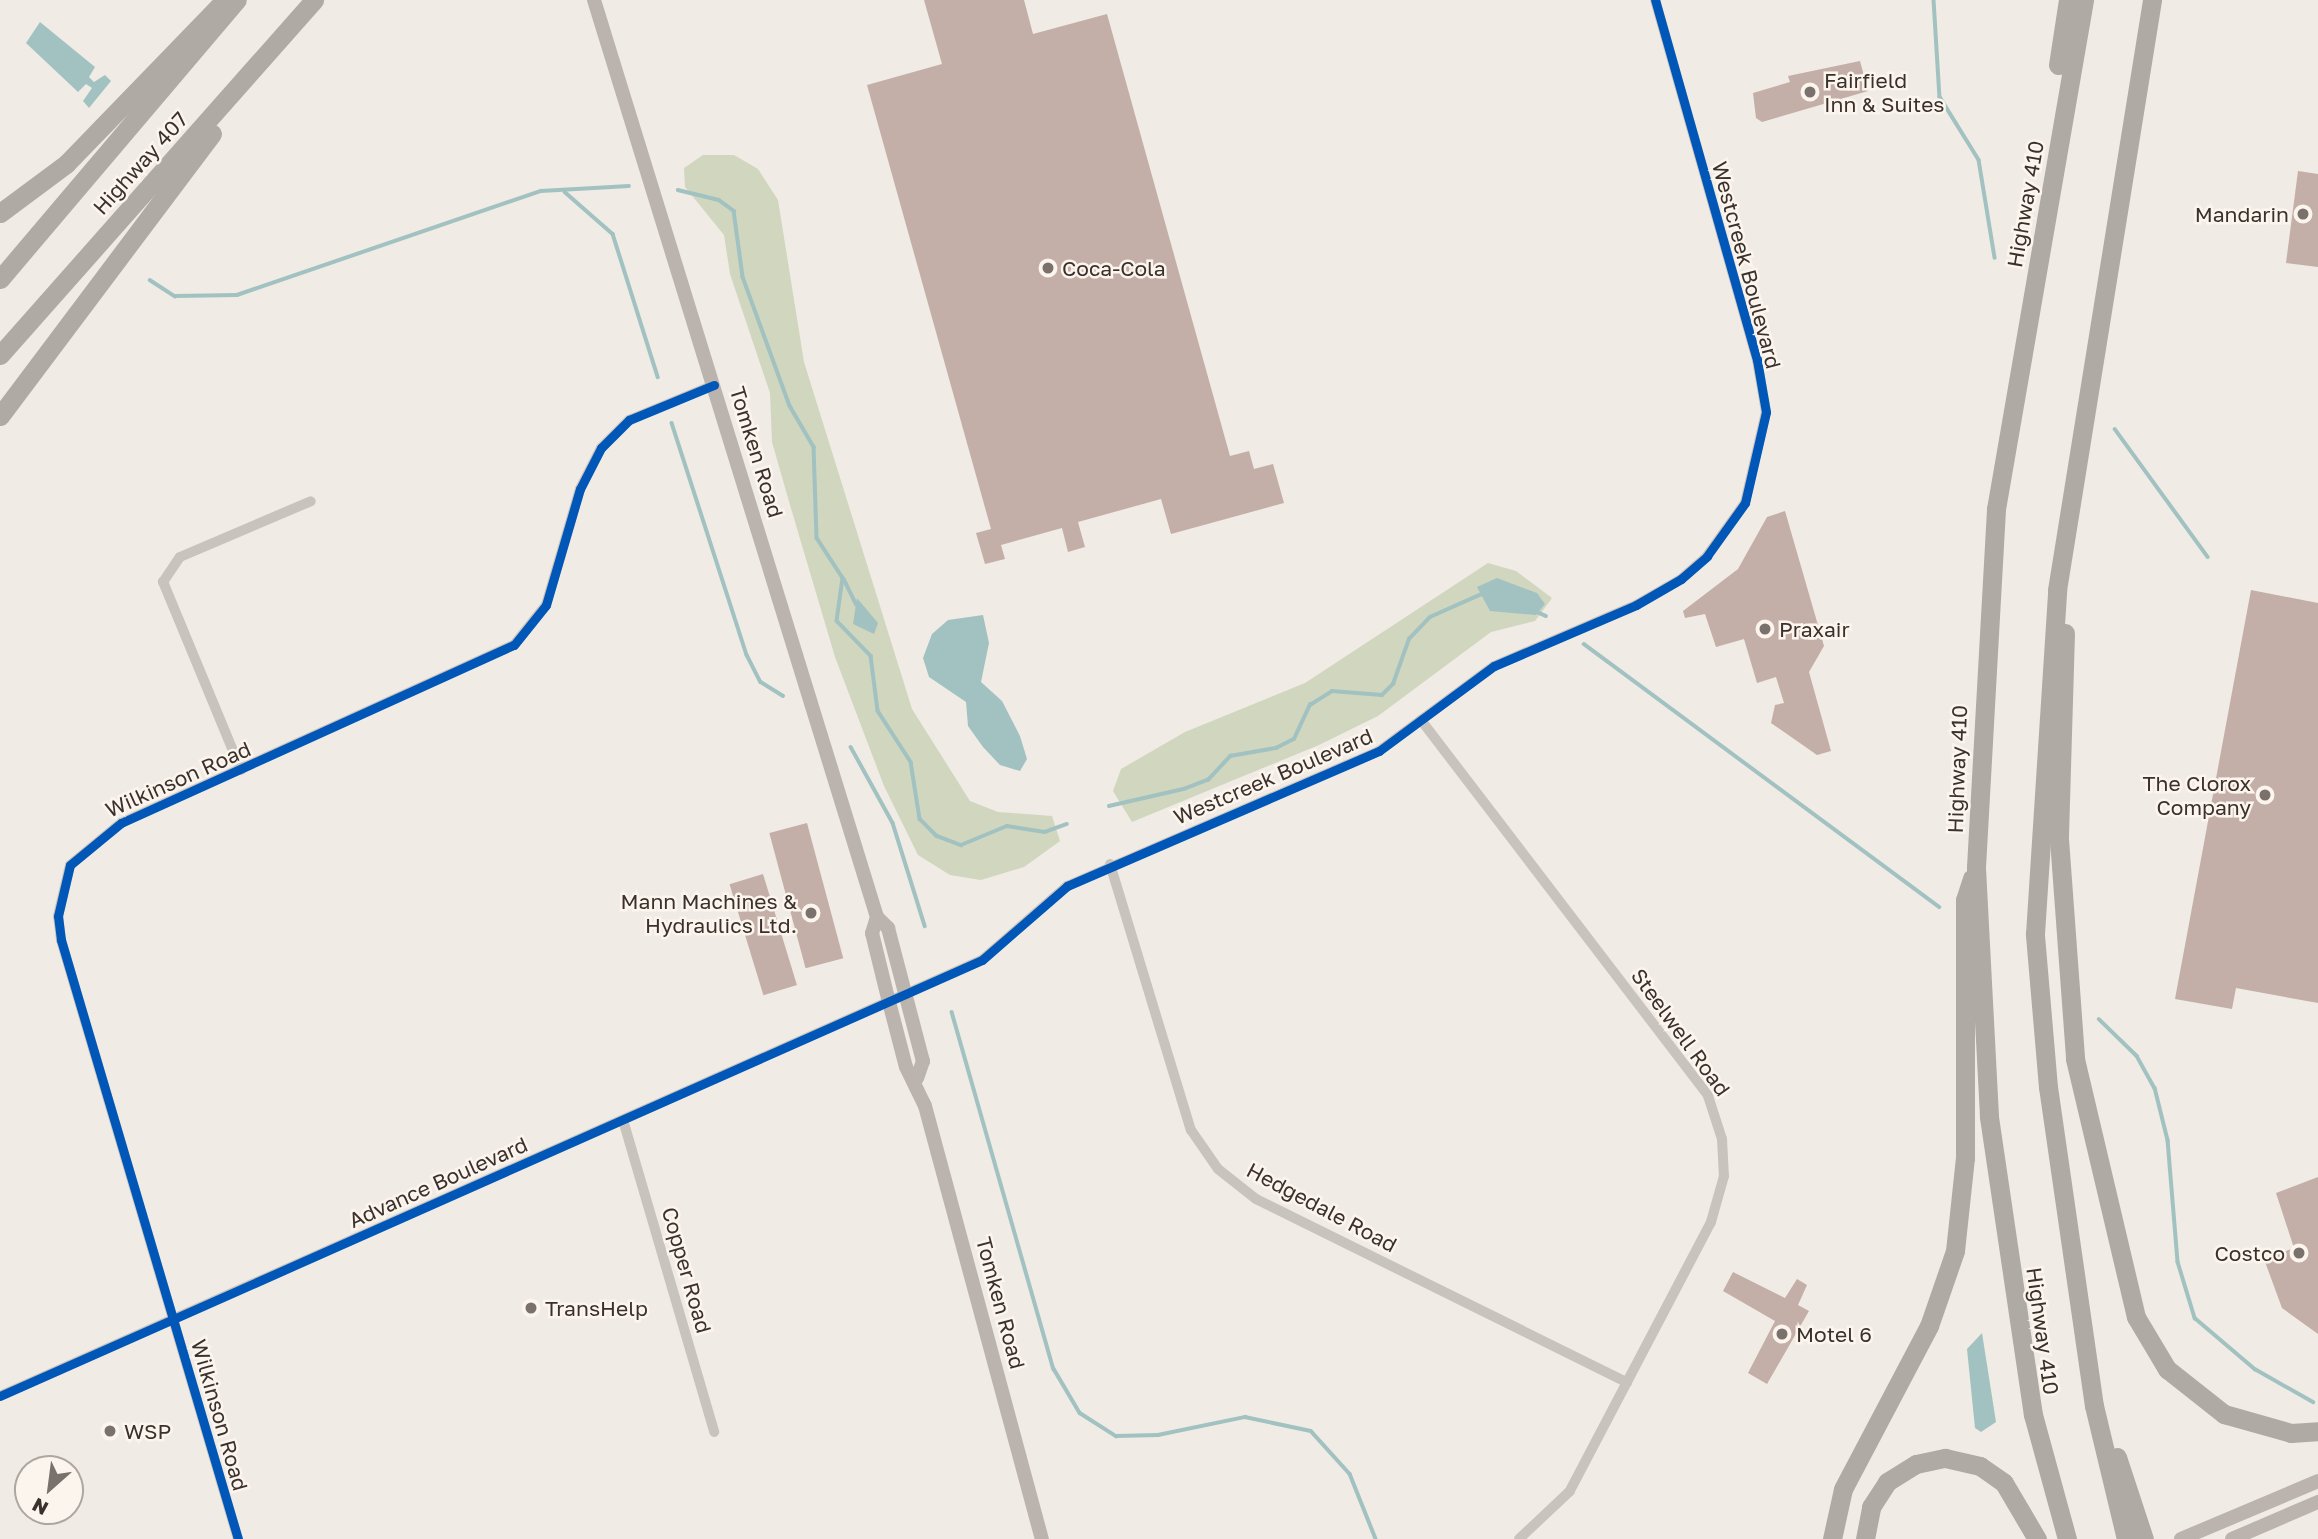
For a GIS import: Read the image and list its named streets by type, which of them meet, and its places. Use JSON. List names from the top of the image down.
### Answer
{
  "streets": {
    "highway": ["Highway 407", "Highway 410"],
    "main road": ["Tomken Road"],
    "street": [
      "Westcreek Boulevard",
      "Wilkinson Road",
      "Steelwell Road",
      "Advance Boulevard",
      "Hedgedale Road",
      "Copper Road"
    ]
  },
  "crossings": [
    ["Westcreek Boulevard", "Tomken Road"],
    ["Westcreek Boulevard", "Steelwell Road"],
    ["Westcreek Boulevard", "Advance Boulevard"],
    ["Westcreek Boulevard", "Hedgedale Road"],
    ["Tomken Road", "Wilkinson Road"],
    ["Tomken Road", "Advance Boulevard"],
    ["Wilkinson Road", "Advance Boulevard"],
    ["Steelwell Road", "Hedgedale Road"],
    ["Advance Boulevard", "Copper Road"]
  ],
  "places": [
    "Fairfield Inn & Suites",
    "Mandarin",
    "Coca-Cola",
    "Praxair",
    "The Clorox Company",
    "Mann Machines & Hydraulics Ltd.",
    "Costco",
    "TransHelp",
    "Motel 6",
    "WSP"
  ],
  "north": "bottom left"
}
